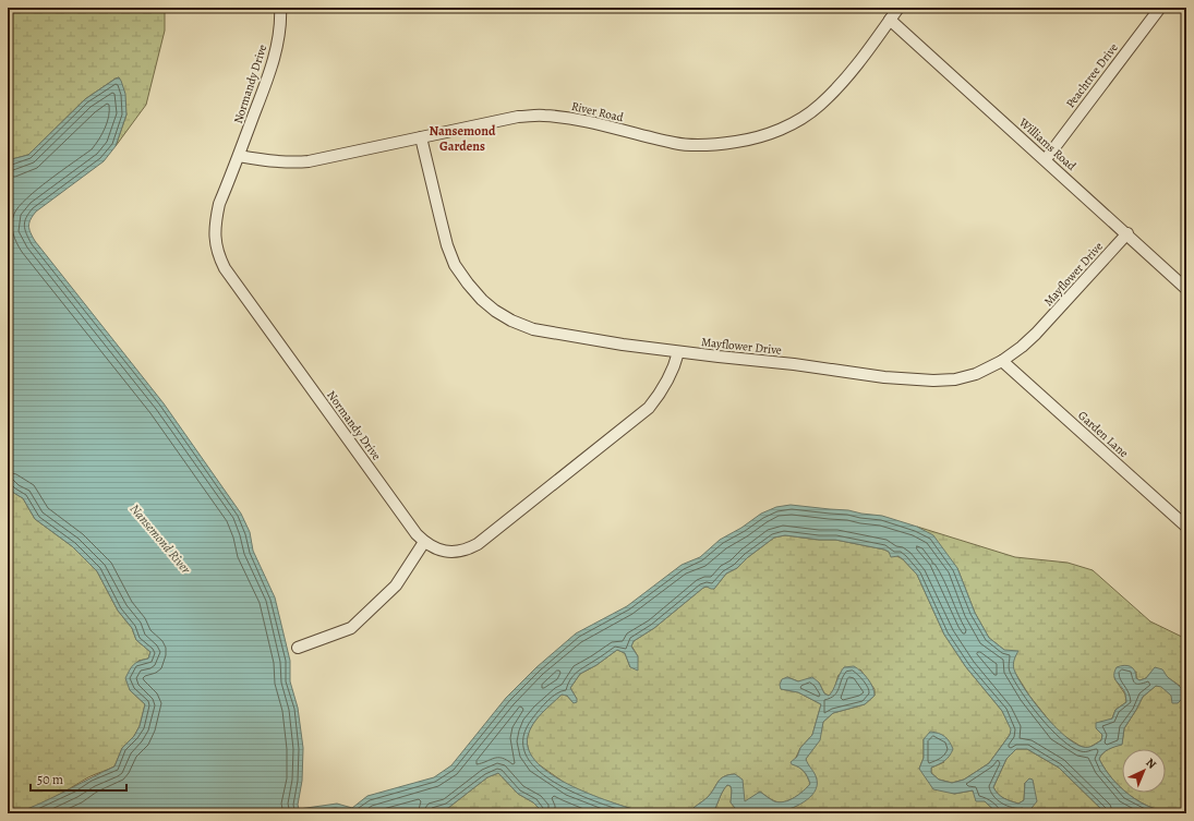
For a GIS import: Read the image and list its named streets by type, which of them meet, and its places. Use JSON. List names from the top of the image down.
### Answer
{
  "streets": {
    "street": [
      "Peachtree Drive",
      "Normandy Drive",
      "River Road",
      "Williams Road",
      "Mayflower Drive",
      "Garden Lane"
    ]
  },
  "crossings": [
    ["Peachtree Drive", "Williams Road"],
    ["Normandy Drive", "River Road"],
    ["Normandy Drive", "Mayflower Drive"],
    ["River Road", "Williams Road"],
    ["River Road", "Mayflower Drive"],
    ["Williams Road", "Mayflower Drive"],
    ["Mayflower Drive", "Garden Lane"]
  ],
  "districts": ["Nansemond Gardens"],
  "water": ["Nansemond River"],
  "scale_bar": "50 m",
  "north": "top right"
}
